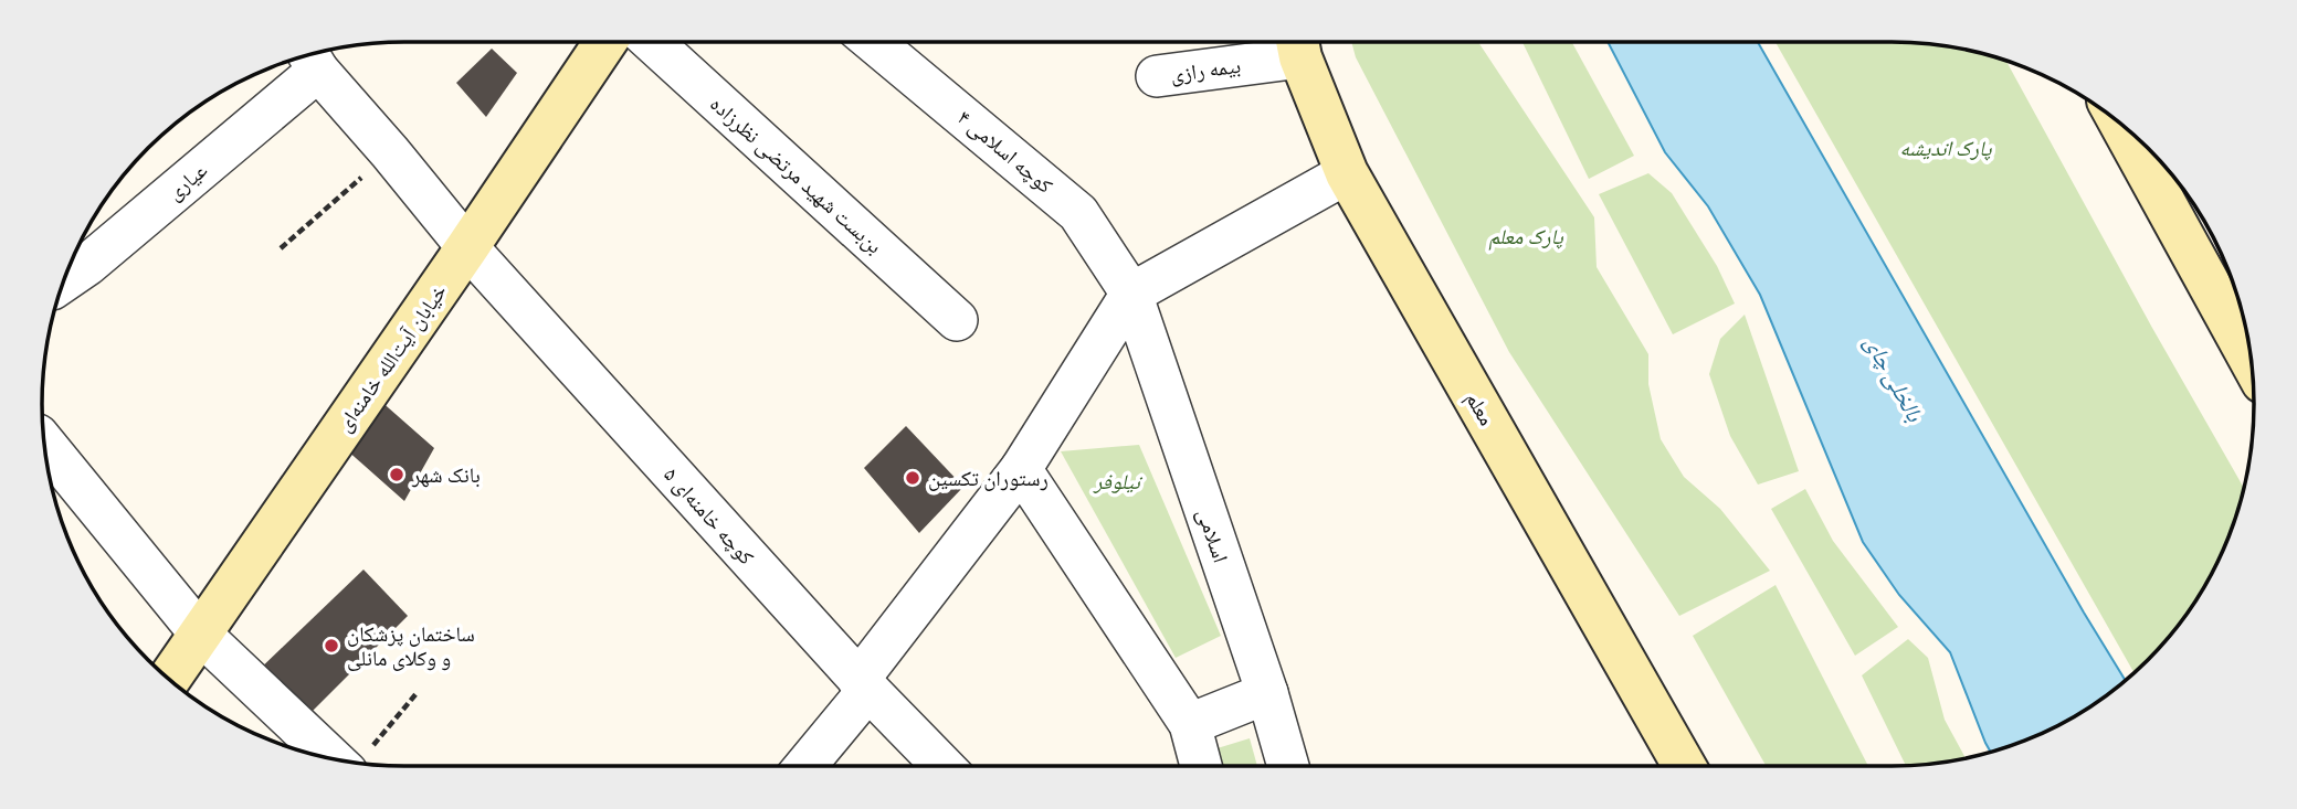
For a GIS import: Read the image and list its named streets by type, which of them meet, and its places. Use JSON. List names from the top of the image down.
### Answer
{
  "streets": {
    "main road": ["خیابان آیت‌الله خامنه‌ای", "معلم"],
    "street": [
      "بیمه رازی",
      "کوچه اسلامی ۴",
      "بن‌بست شهید مرتضی نظرزاده",
      "عیاری",
      "کوچه خامنه‌ای ۵",
      "اسلامی"
    ]
  },
  "crossings": [
    ["بیمه رازی", "معلم"],
    ["کوچه اسلامی ۴", "اسلامی"],
    ["عیاری", "کوچه خامنه‌ای ۵"],
    ["خیابان آیت‌الله خامنه‌ای", "کوچه خامنه‌ای ۵"]
  ],
  "water": ["بالخلی چای"],
  "parks": ["پارک اندیشه", "پارک معلم", "نیلوفر"],
  "places": ["بانک شهر", "رستوران تکسین", "ساختمان پزشکان و وکلای مانلی"]
}
